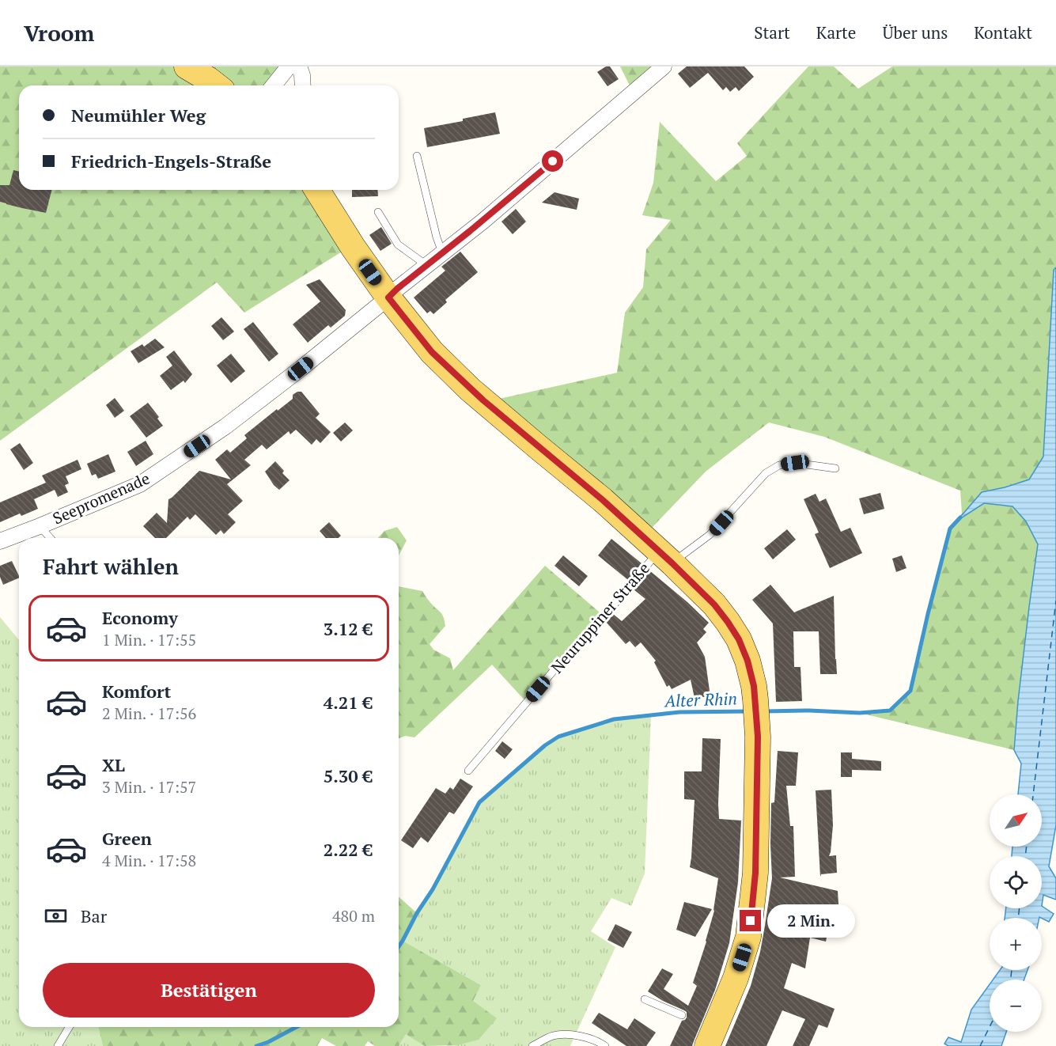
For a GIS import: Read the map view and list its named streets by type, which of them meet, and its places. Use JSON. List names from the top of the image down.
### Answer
{
  "streets": {
    "main road": ["Neuruppiner Straße"],
    "street": ["Seepromenade"]
  },
  "crossings": [
    ["Seepromenade", "Neuruppiner Straße"]
  ],
  "water": ["Alter Rhin"],
  "north": "top right",
  "page": {
    "header": "Vroom",
    "nav": [
      "Start",
      "Karte",
      "Über uns",
      "Kontakt"
    ],
    "banner": ["Neumühler Weg", "Friedrich-Engels-Straße"],
    "heading": "Fahrt wählen",
    "list": [
      {
        "name": "Economy",
        "note": "1 Min. · 17:55",
        "value": "3.12 €"
      },
      {
        "name": "Komfort",
        "note": "2 Min. · 17:56",
        "value": "4.21 €"
      },
      {
        "name": "XL",
        "note": "3 Min. · 17:57",
        "value": "5.30 €"
      },
      {
        "name": "Green",
        "note": "4 Min. · 17:58",
        "value": "2.22 €"
      }
    ],
    "map_buttons": ["+", "−"],
    "pay": ["Bar", "480 m"],
    "bubble": "2 Min.",
    "buttons": "Bestätigen"
  }
}
